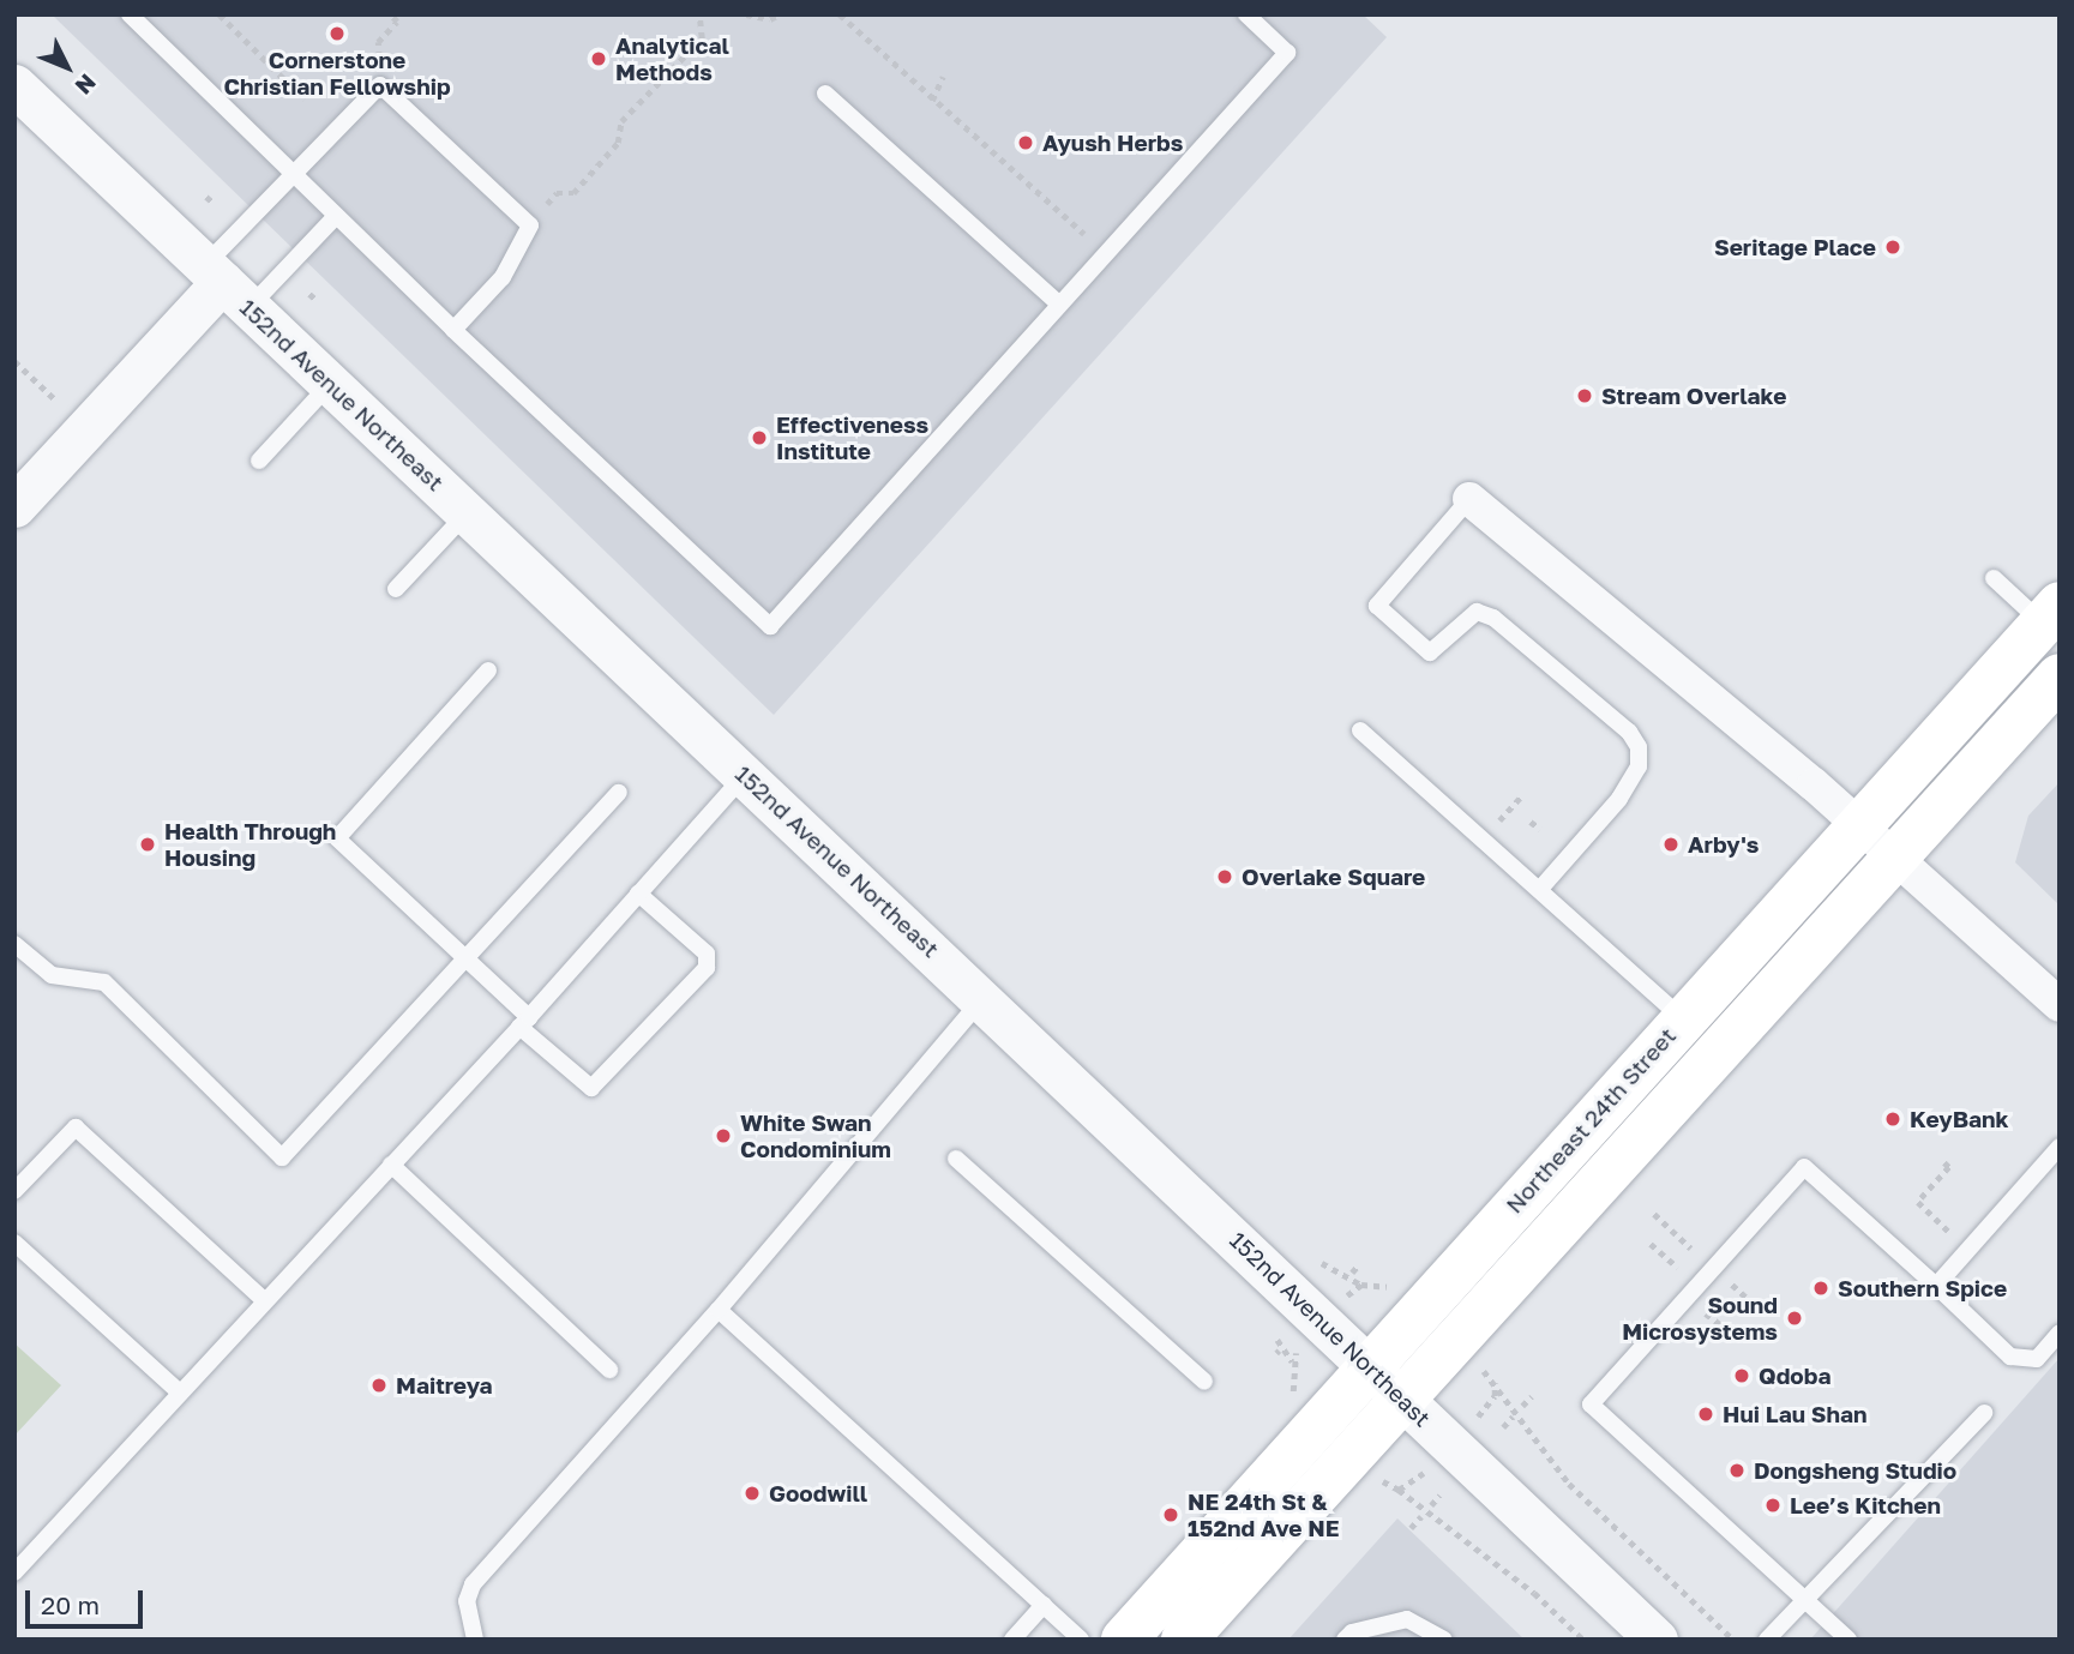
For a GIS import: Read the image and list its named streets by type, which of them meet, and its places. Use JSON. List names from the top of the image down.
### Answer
{
  "streets": {
    "main road": ["Northeast 24th Street"],
    "street": ["152nd Avenue Northeast"]
  },
  "crossings": [
    ["152nd Avenue Northeast", "Northeast 24th Street"]
  ],
  "places": [
    "Cornerstone Christian Fellowship",
    "Analytical Methods",
    "Ayush Herbs",
    "Seritage Place",
    "Stream Overlake",
    "Effectiveness Institute",
    "Health Through Housing",
    "Arby's",
    "Overlake Square",
    "KeyBank",
    "White Swan Condominium",
    "Southern Spice",
    "Sound Microsystems",
    "Qdoba",
    "Maitreya",
    "Hui Lau Shan",
    "Dongsheng Studio",
    "Goodwill",
    "Lee’s Kitchen",
    "NE 24th St & 152nd Ave NE"
  ],
  "scale_bar": "20 m",
  "north": "bottom right"
}
